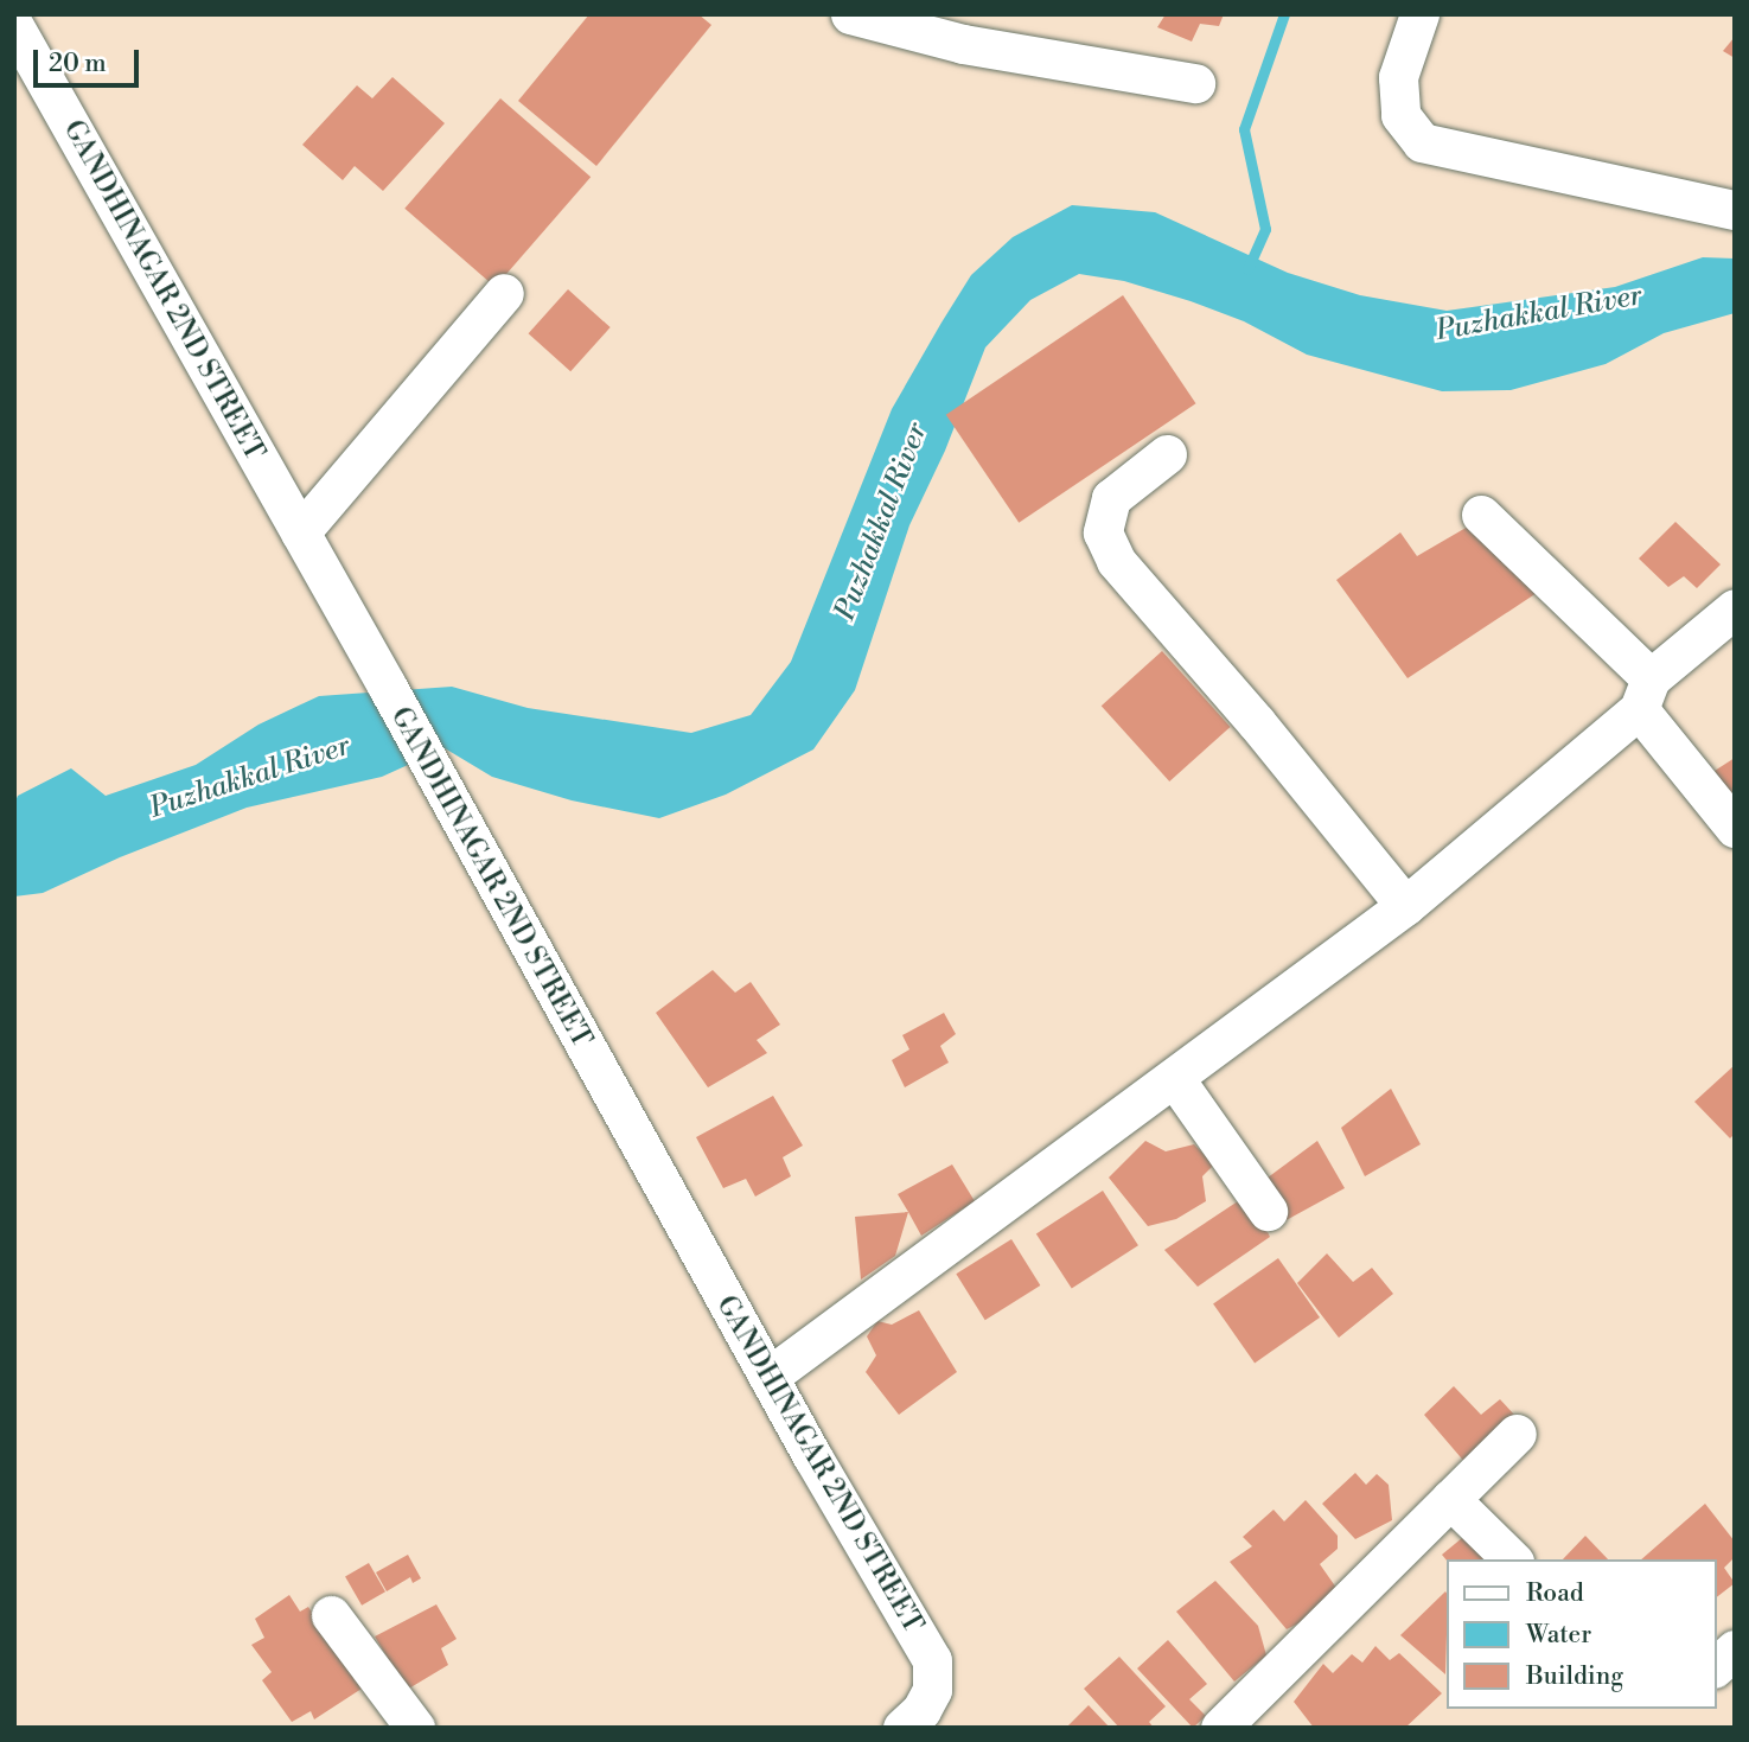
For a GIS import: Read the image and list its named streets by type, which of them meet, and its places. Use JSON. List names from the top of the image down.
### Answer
{
  "streets": {
    "street": ["GANDHINAGAR 2ND STREET"]
  },
  "water": ["Puzhakkal River"],
  "legend": ["Road", "Water", "Building"],
  "scale_bar": "20 m"
}
